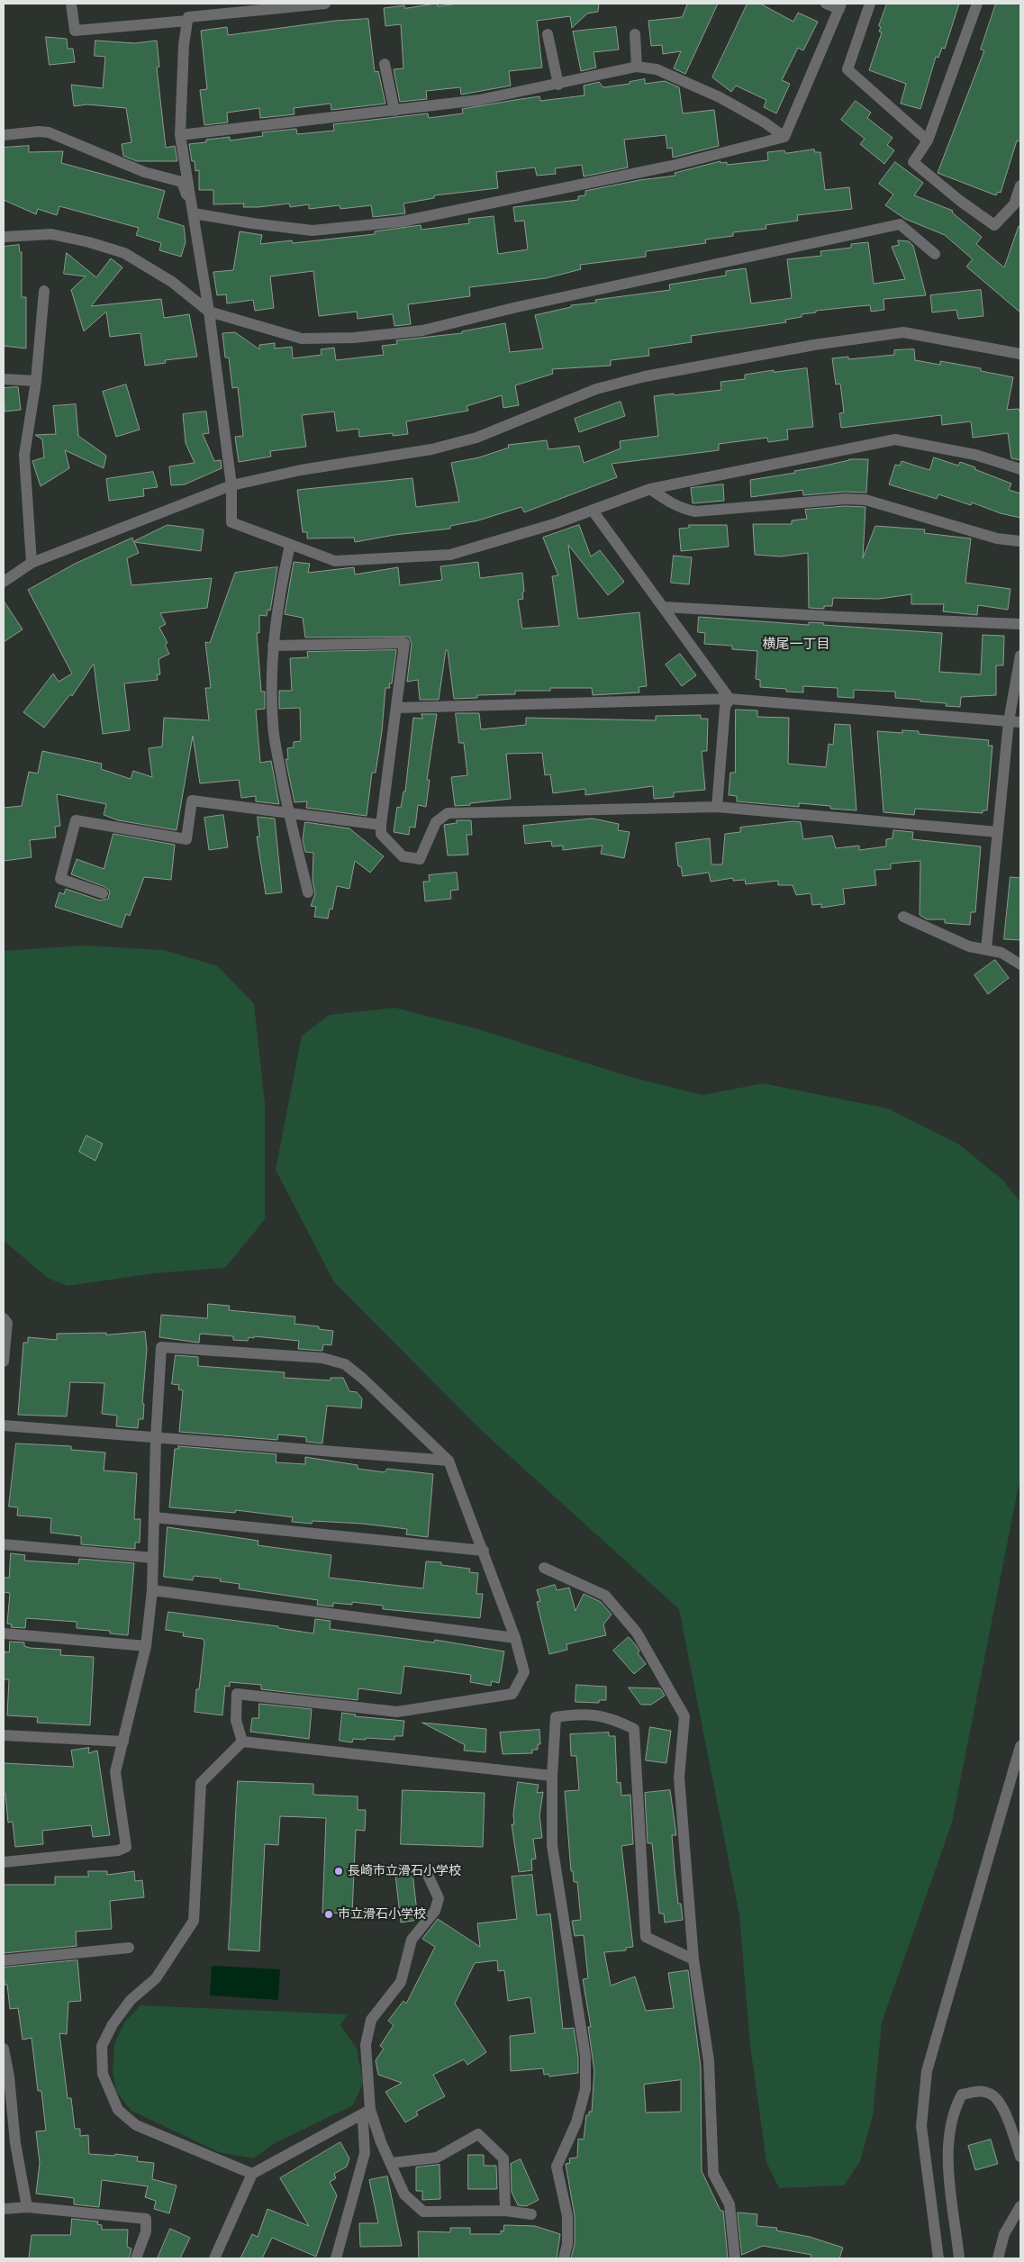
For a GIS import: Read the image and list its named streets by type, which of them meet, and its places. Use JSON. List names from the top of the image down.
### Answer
{
  "districts": ["横尾一丁目"],
  "places": ["長崎市立滑石小学校", "市立滑石小学校"]
}
